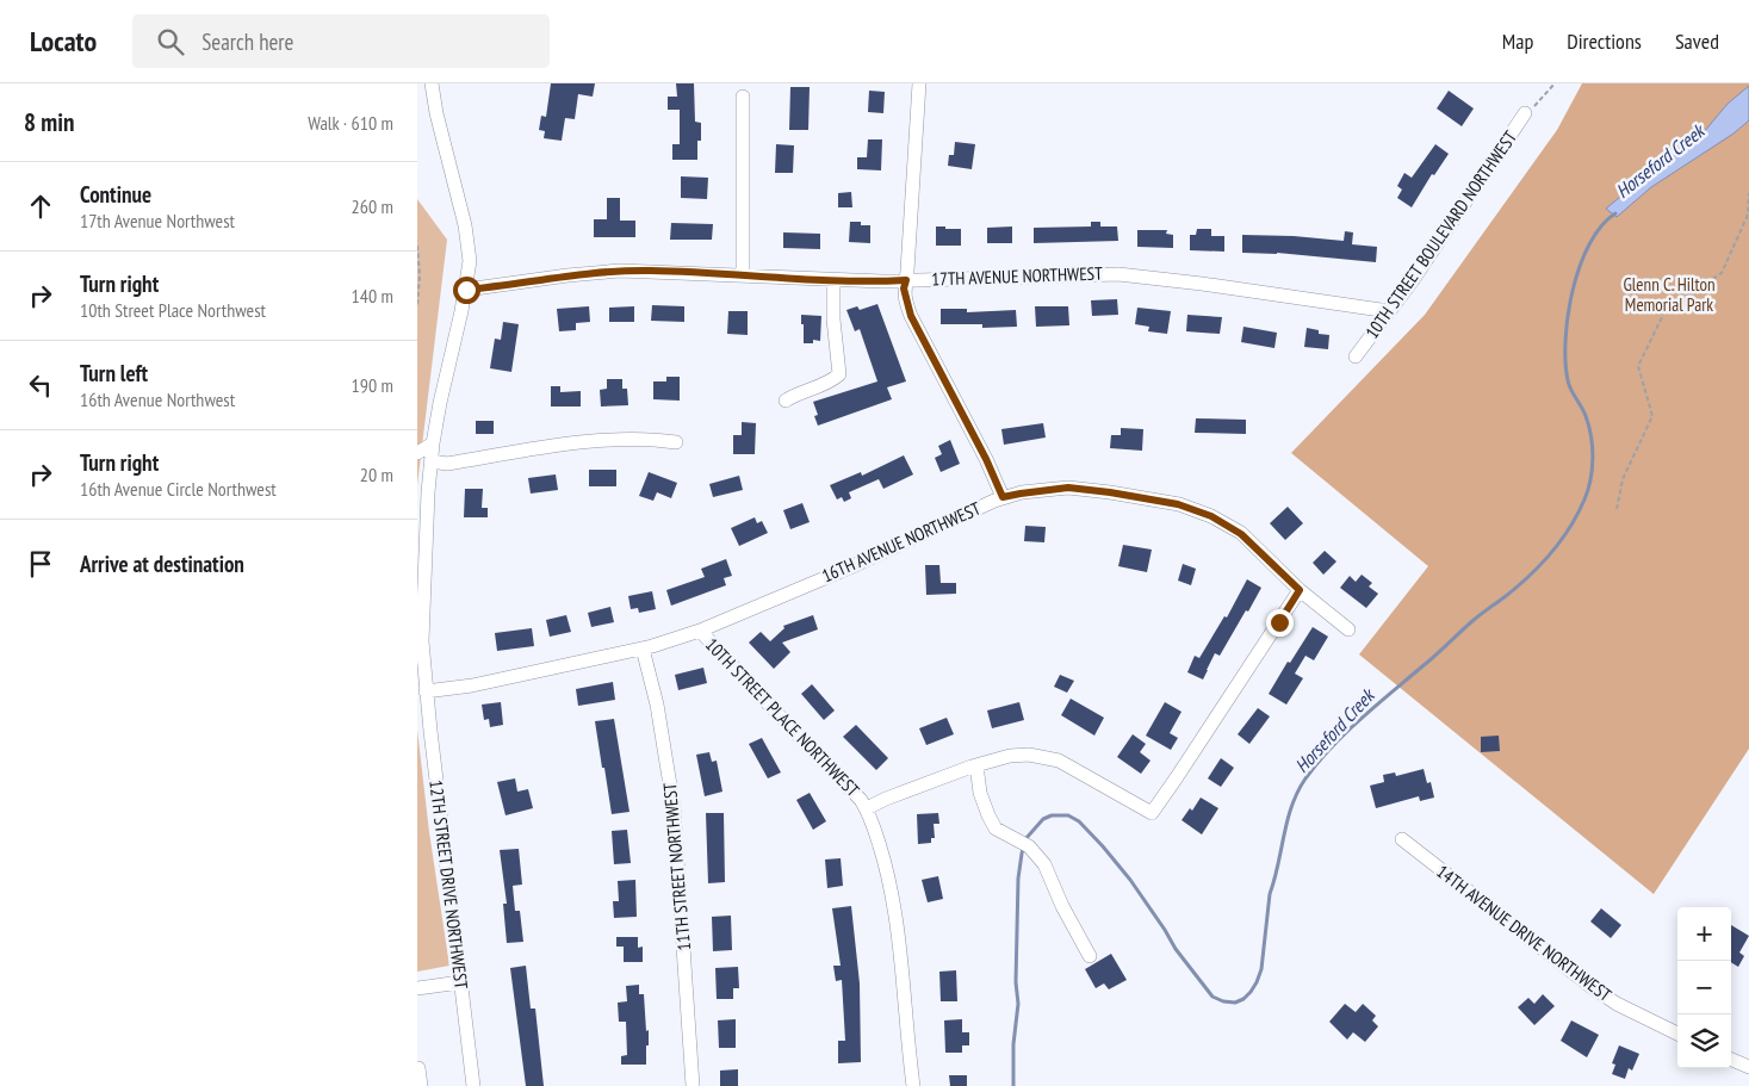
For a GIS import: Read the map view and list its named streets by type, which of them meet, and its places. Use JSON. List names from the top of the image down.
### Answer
{
  "streets": {
    "street": [
      "10TH STREET BOULEVARD NORTHWEST",
      "17TH AVENUE NORTHWEST",
      "16TH AVENUE NORTHWEST",
      "10TH STREET PLACE NORTHWEST",
      "11TH STREET NORTHWEST",
      "12TH STREET DRIVE NORTHWEST",
      "14TH AVENUE DRIVE NORTHWEST"
    ]
  },
  "crossings": [
    ["10TH STREET BOULEVARD NORTHWEST", "17TH AVENUE NORTHWEST"],
    ["17TH AVENUE NORTHWEST", "12TH STREET DRIVE NORTHWEST"],
    ["16TH AVENUE NORTHWEST", "10TH STREET PLACE NORTHWEST"],
    ["16TH AVENUE NORTHWEST", "11TH STREET NORTHWEST"],
    ["16TH AVENUE NORTHWEST", "12TH STREET DRIVE NORTHWEST"]
  ],
  "water": ["Horseford Creek"],
  "parks": ["Glenn C. Hilton Memorial Park"],
  "page": {
    "header": "Locato",
    "search": "Search here",
    "nav": ["Map", "Directions", "Saved"],
    "heading": ["8 min", "Walk · 610 m"],
    "list": [
      ["Continue", "17th Avenue Northwest", "260 m"],
      ["Turn right", "10th Street Place Northwest", "140 m"],
      ["Turn left", "16th Avenue Northwest", "190 m"],
      ["Turn right", "16th Avenue Circle Northwest", "20 m"],
      "Arrive at destination"
    ],
    "map_buttons": ["+", "−"]
  }
}
